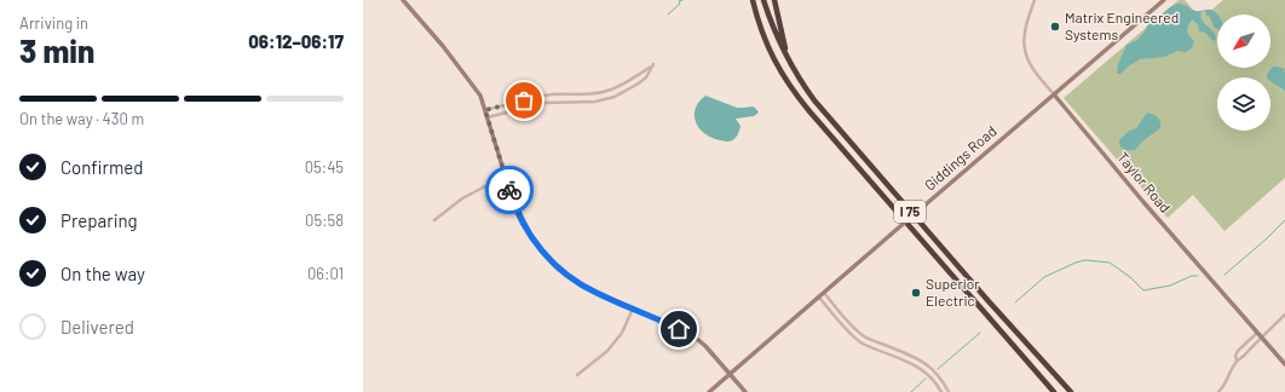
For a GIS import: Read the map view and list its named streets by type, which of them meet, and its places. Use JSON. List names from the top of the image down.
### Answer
{
  "streets": {
    "highway": ["I 75"],
    "street": ["Giddings Road", "Taylor Road"]
  },
  "crossings": [
    ["Giddings Road", "Taylor Road"]
  ],
  "places": ["Matrix Engineered Systems", "Superior Electric"],
  "north": "bottom left",
  "page": {
    "heading": ["3 min", "Arriving in", "06:12–06:17"],
    "bar": "On the way · 430 m",
    "list": [
      ["Confirmed", "05:45"],
      ["Preparing", "05:58"],
      ["On the way", "06:01"],
      "Delivered"
    ]
  }
}
